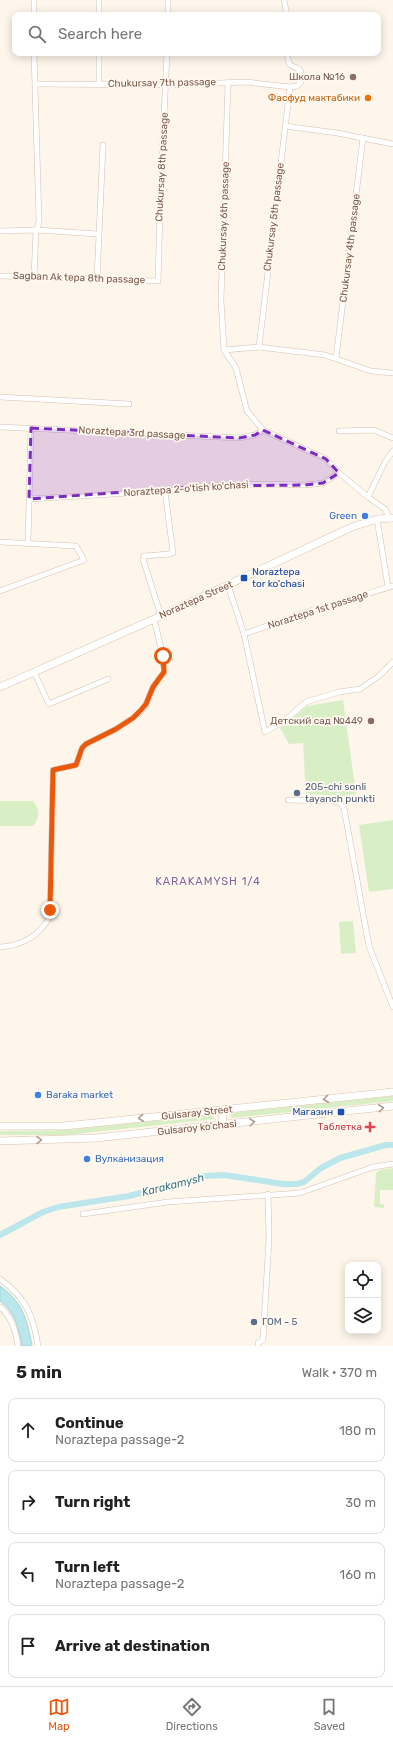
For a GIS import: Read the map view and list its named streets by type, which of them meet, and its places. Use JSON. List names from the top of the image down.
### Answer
{
  "streets": {
    "main road": ["Noraztepa Street", "Gulsaray Street", "Gulsaroy ko'chasi"],
    "street": [
      "Chukursay 7th passage",
      "Chukursay 8th passage",
      "Chukursay 6th passage",
      "Chukursay 5th passage",
      "Chukursay 4th passage",
      "Sagban Ak tepa 8th passage",
      "Noraztepa 3rd passage",
      "Noraztepa 2-o'tish ko'chasi",
      "Noraztepa 1st passage"
    ]
  },
  "crossings": [
    ["Chukursay 7th passage", "Chukursay 8th passage"],
    ["Chukursay 7th passage", "Chukursay 6th passage"],
    ["Chukursay 7th passage", "Chukursay 5th passage"],
    ["Chukursay 8th passage", "Sagban Ak tepa 8th passage"]
  ],
  "one_way": ["Gulsaray Street", "Gulsaroy ko'chasi"],
  "districts": ["KARAKAMYSH 1/4"],
  "water": ["Karakamysh"],
  "places": {
    "other": [
      "Школа №16",
      "Фасфуд мактабики",
      "Green",
      "Детский сад №449",
      "205-chi sonli tayanch punkti",
      "Baraka market",
      "Вулканизация",
      "ГОМ - 5"
    ],
    "transit": ["Noraztepa tor ko'chasi", "Магазин"],
    "health": ["Таблетка"]
  },
  "page": {
    "search": "Search here",
    "heading": ["5 min", "Walk · 370 m"],
    "list": [
      ["Continue", "Noraztepa passage-2", "180 m"],
      ["Turn right", "30 m"],
      ["Turn left", "Noraztepa passage-2", "160 m"],
      "Arrive at destination"
    ],
    "nav": ["Map", "Directions", "Saved"]
  }
}
